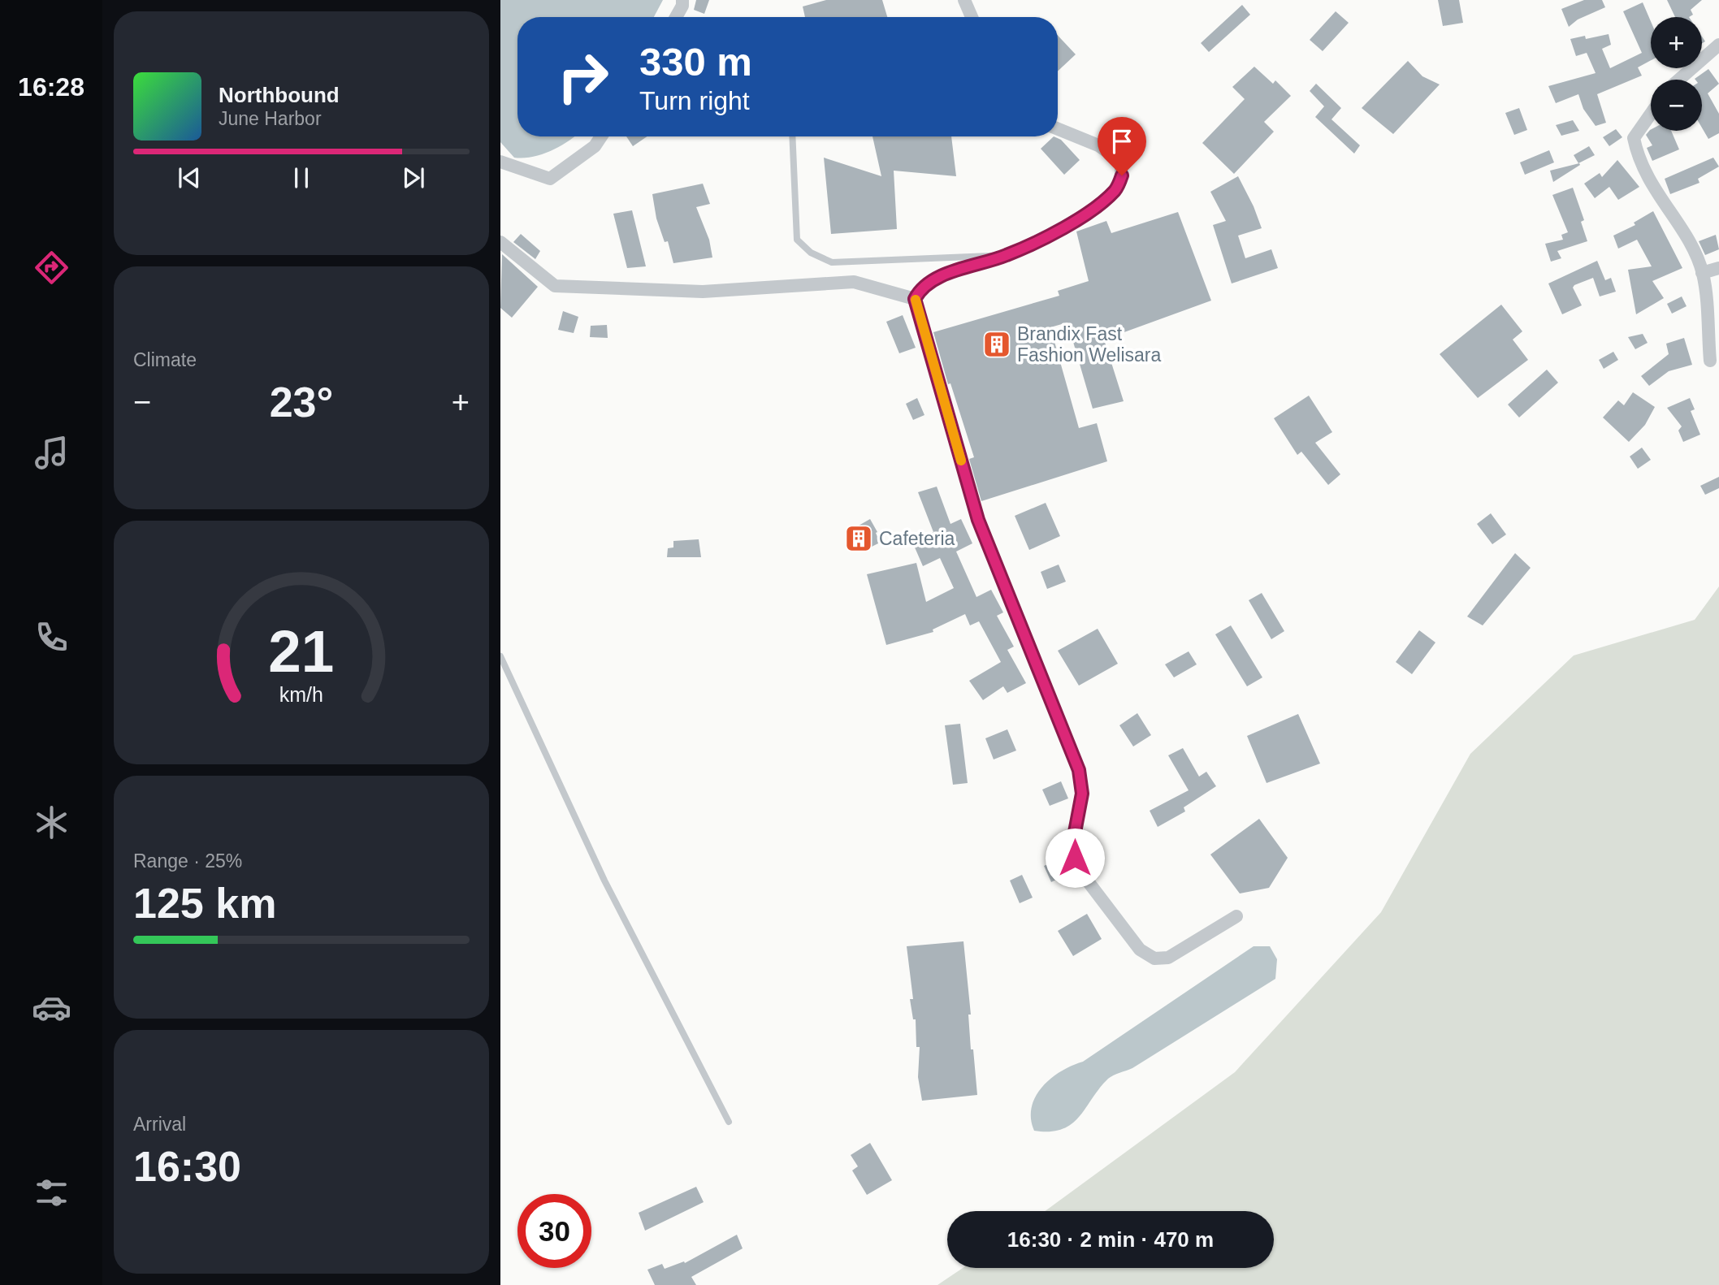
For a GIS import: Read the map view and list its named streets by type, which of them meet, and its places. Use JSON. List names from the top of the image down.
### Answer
{
  "places": {
    "building": ["Brandix Fast Fashion Welisara", "Cafeteria"]
  },
  "page": {
    "tabs": "16:28",
    "map_buttons": ["+", "−"],
    "turn": ["330 m", "Turn right"],
    "song": ["Northbound", "June Harbor"],
    "tile": [
      "Climate",
      ["Range · 25%", "125 km"],
      ["Arrival", "16:30"]
    ],
    "heat": ["−", "23°", "+"],
    "limit": "30",
    "trip": "16:30 · 2 min · 470 m",
    "gauge": ["21", "km/h"]
  }
}
